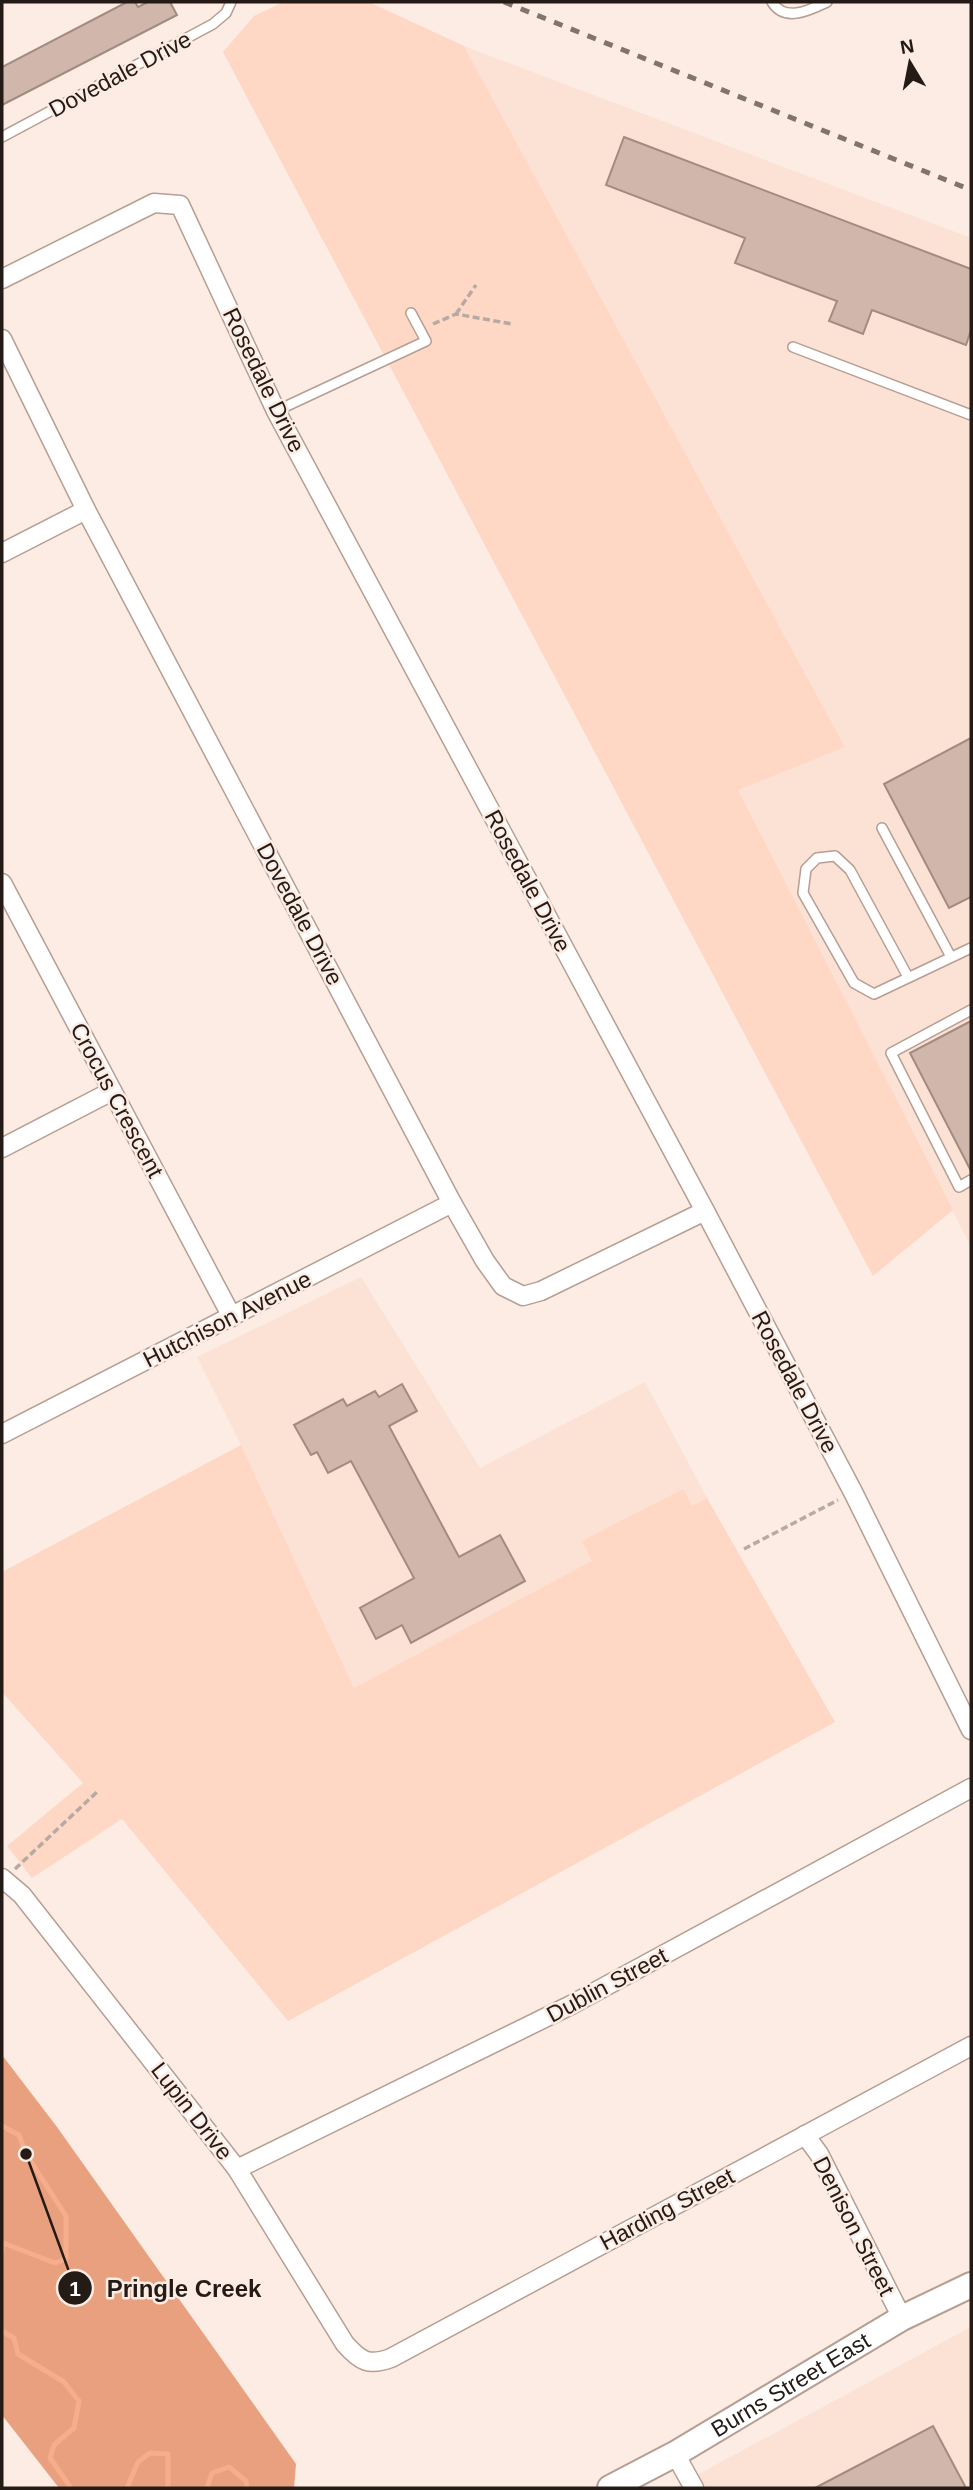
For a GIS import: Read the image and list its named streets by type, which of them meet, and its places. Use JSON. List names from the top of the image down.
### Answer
{
  "streets": {
    "street": [
      "Dovedale Drive",
      "Rosedale Drive",
      "Crocus Crescent",
      "Hutchison Avenue",
      "Dublin Street",
      "Lupin Drive",
      "Harding Street",
      "Denison Street",
      "Burns Street East"
    ]
  },
  "crossings": [
    ["Dovedale Drive", "Rosedale Drive"],
    ["Dovedale Drive", "Hutchison Avenue"],
    ["Crocus Crescent", "Hutchison Avenue"],
    ["Dublin Street", "Lupin Drive"],
    ["Lupin Drive", "Harding Street"],
    ["Harding Street", "Denison Street"],
    ["Denison Street", "Burns Street East"]
  ],
  "places": ["Pringle Creek"],
  "north": "top"
}
